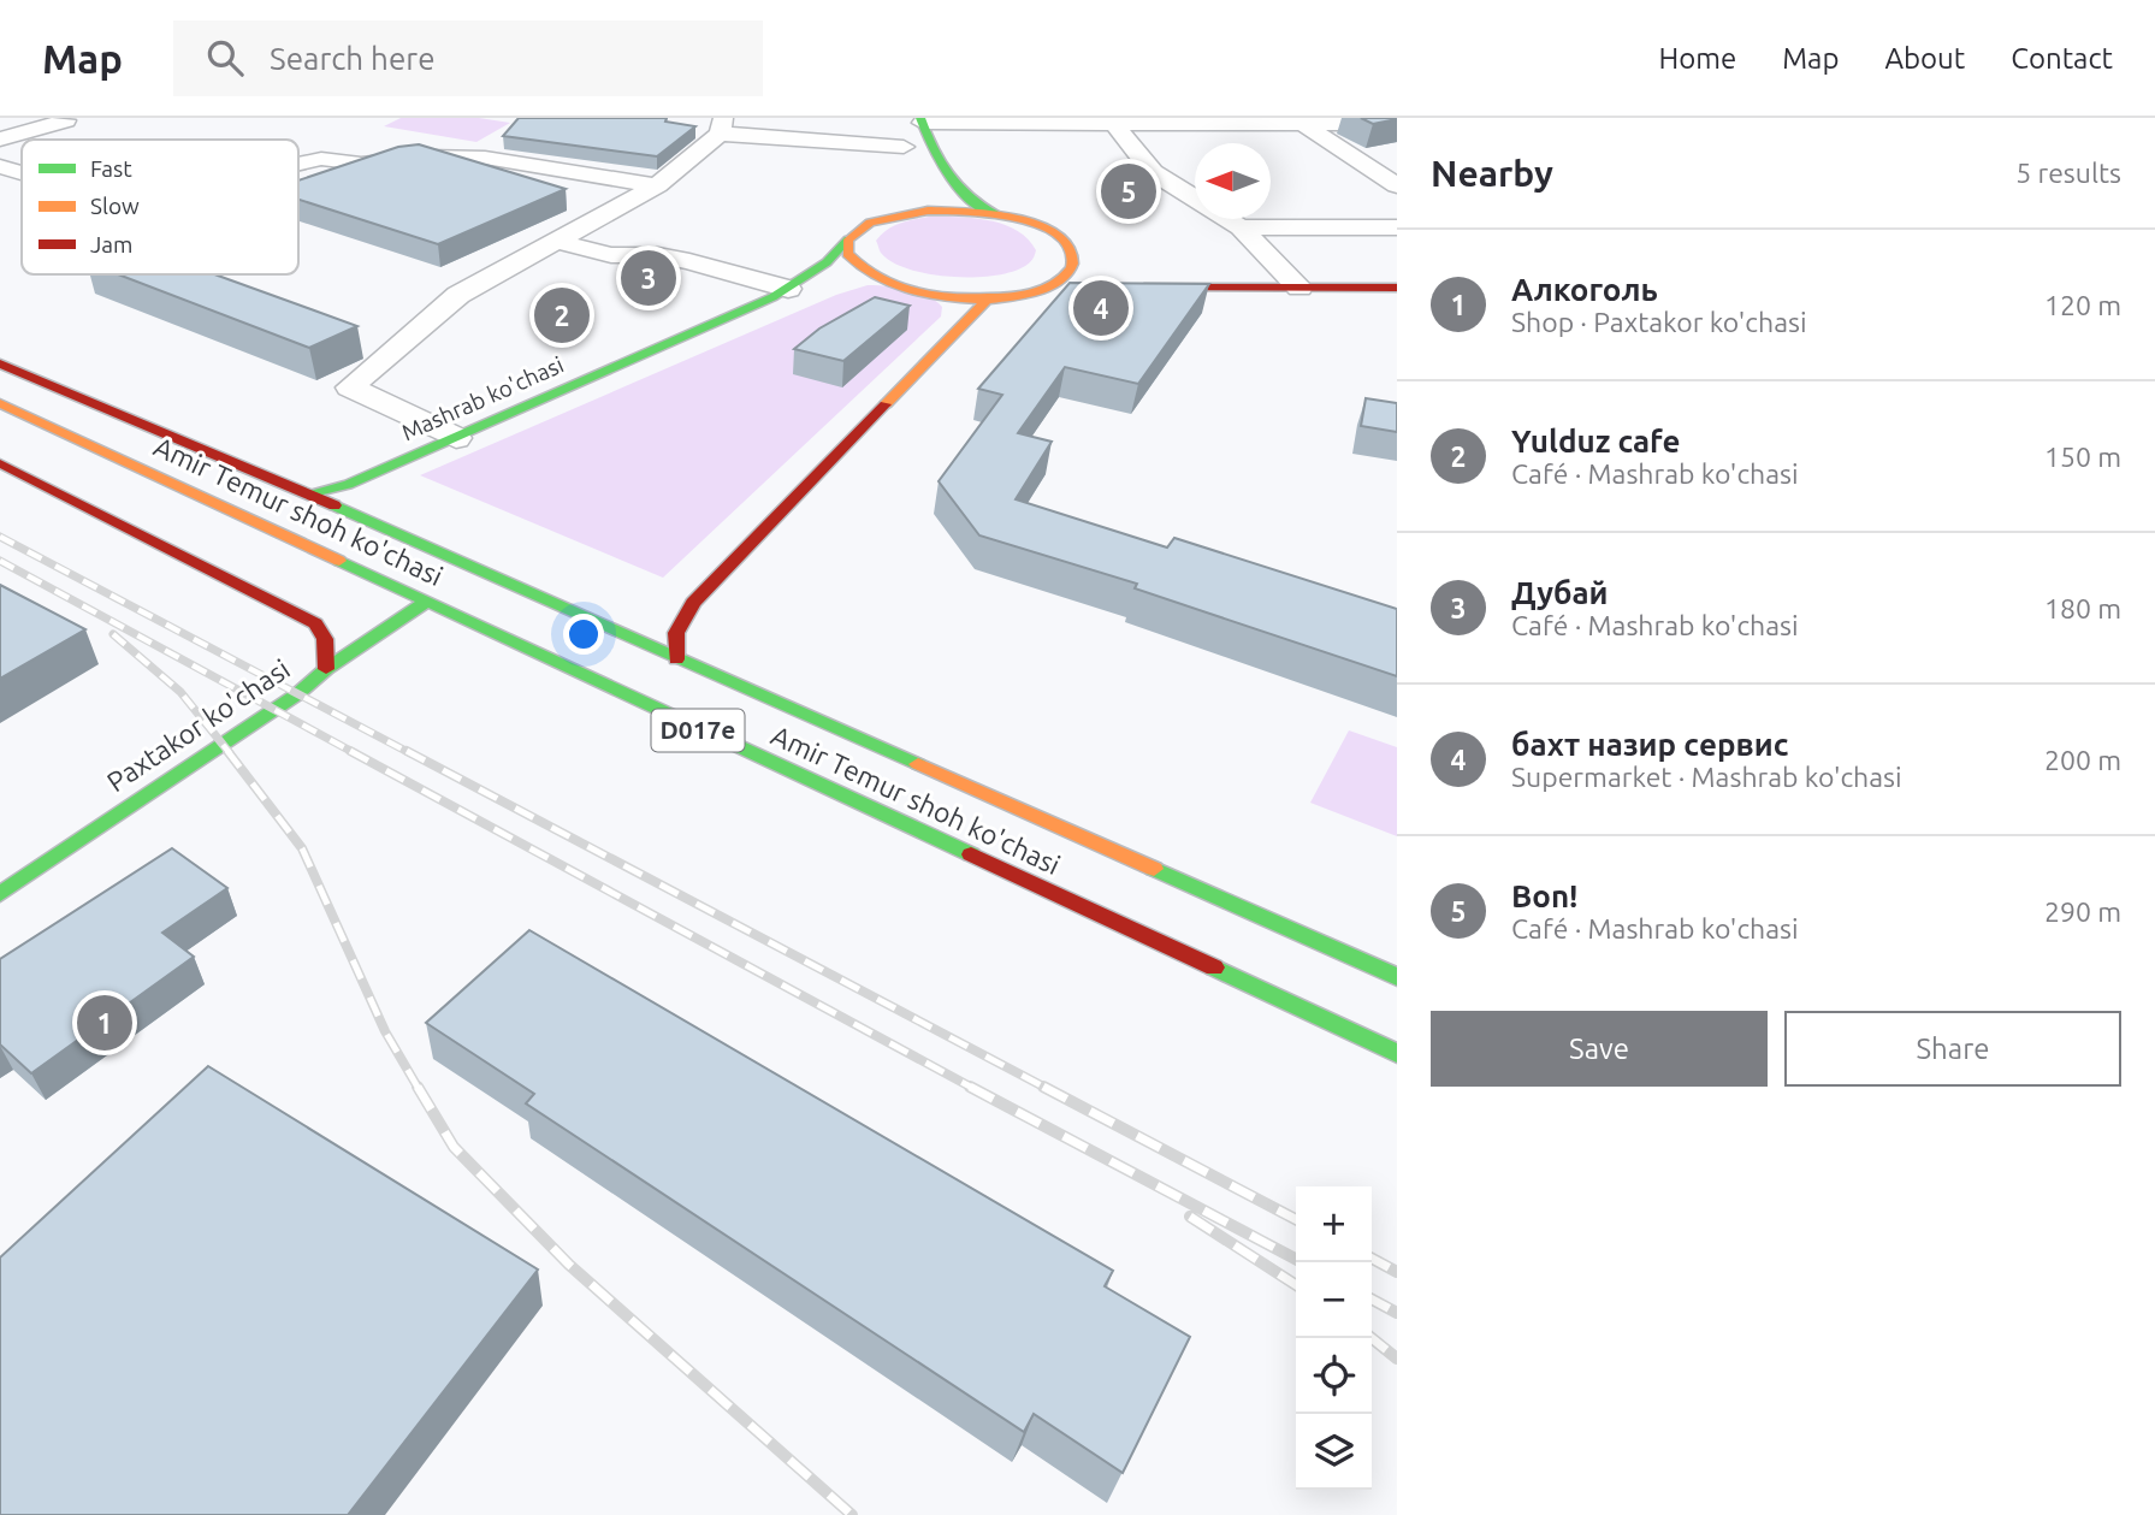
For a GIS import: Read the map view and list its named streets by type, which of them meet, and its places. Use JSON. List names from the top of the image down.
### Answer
{
  "streets": {
    "main road": [
      "Mashrab ko'chasi",
      "Amir Temur shoh ko'chasi",
      "Paxtakor ko'chasi",
      "D017e"
    ]
  },
  "crossings": [
    ["Mashrab ko'chasi", "Amir Temur shoh ko'chasi"],
    ["Amir Temur shoh ko'chasi", "Paxtakor ko'chasi"]
  ],
  "legend": ["Fast", "Slow", "Jam"],
  "north": "left",
  "page": {
    "header": "Map",
    "search": "Search here",
    "nav": [
      "Home",
      "Map",
      "About",
      "Contact"
    ],
    "heading": ["Nearby", "5 results"],
    "pins": [
      "5",
      "3",
      "4",
      "2",
      "1"
    ],
    "list": [
      {
        "mark": "1",
        "name": "Алкоголь",
        "note": "Shop · Paxtakor ko'chasi",
        "value": "120 m"
      },
      {
        "mark": "2",
        "name": "Yulduz cafe",
        "note": "Café · Mashrab ko'chasi",
        "value": "150 m"
      },
      {
        "mark": "3",
        "name": "Дубай",
        "note": "Café · Mashrab ko'chasi",
        "value": "180 m"
      },
      {
        "mark": "4",
        "name": "бахт назир сервис",
        "note": "Supermarket · Mashrab ko'chasi",
        "value": "200 m"
      },
      {
        "mark": "5",
        "name": "Bon!",
        "note": "Café · Mashrab ko'chasi",
        "value": "290 m"
      }
    ],
    "buttons": ["Save", "Share"],
    "map_buttons": ["+", "−"]
  }
}
